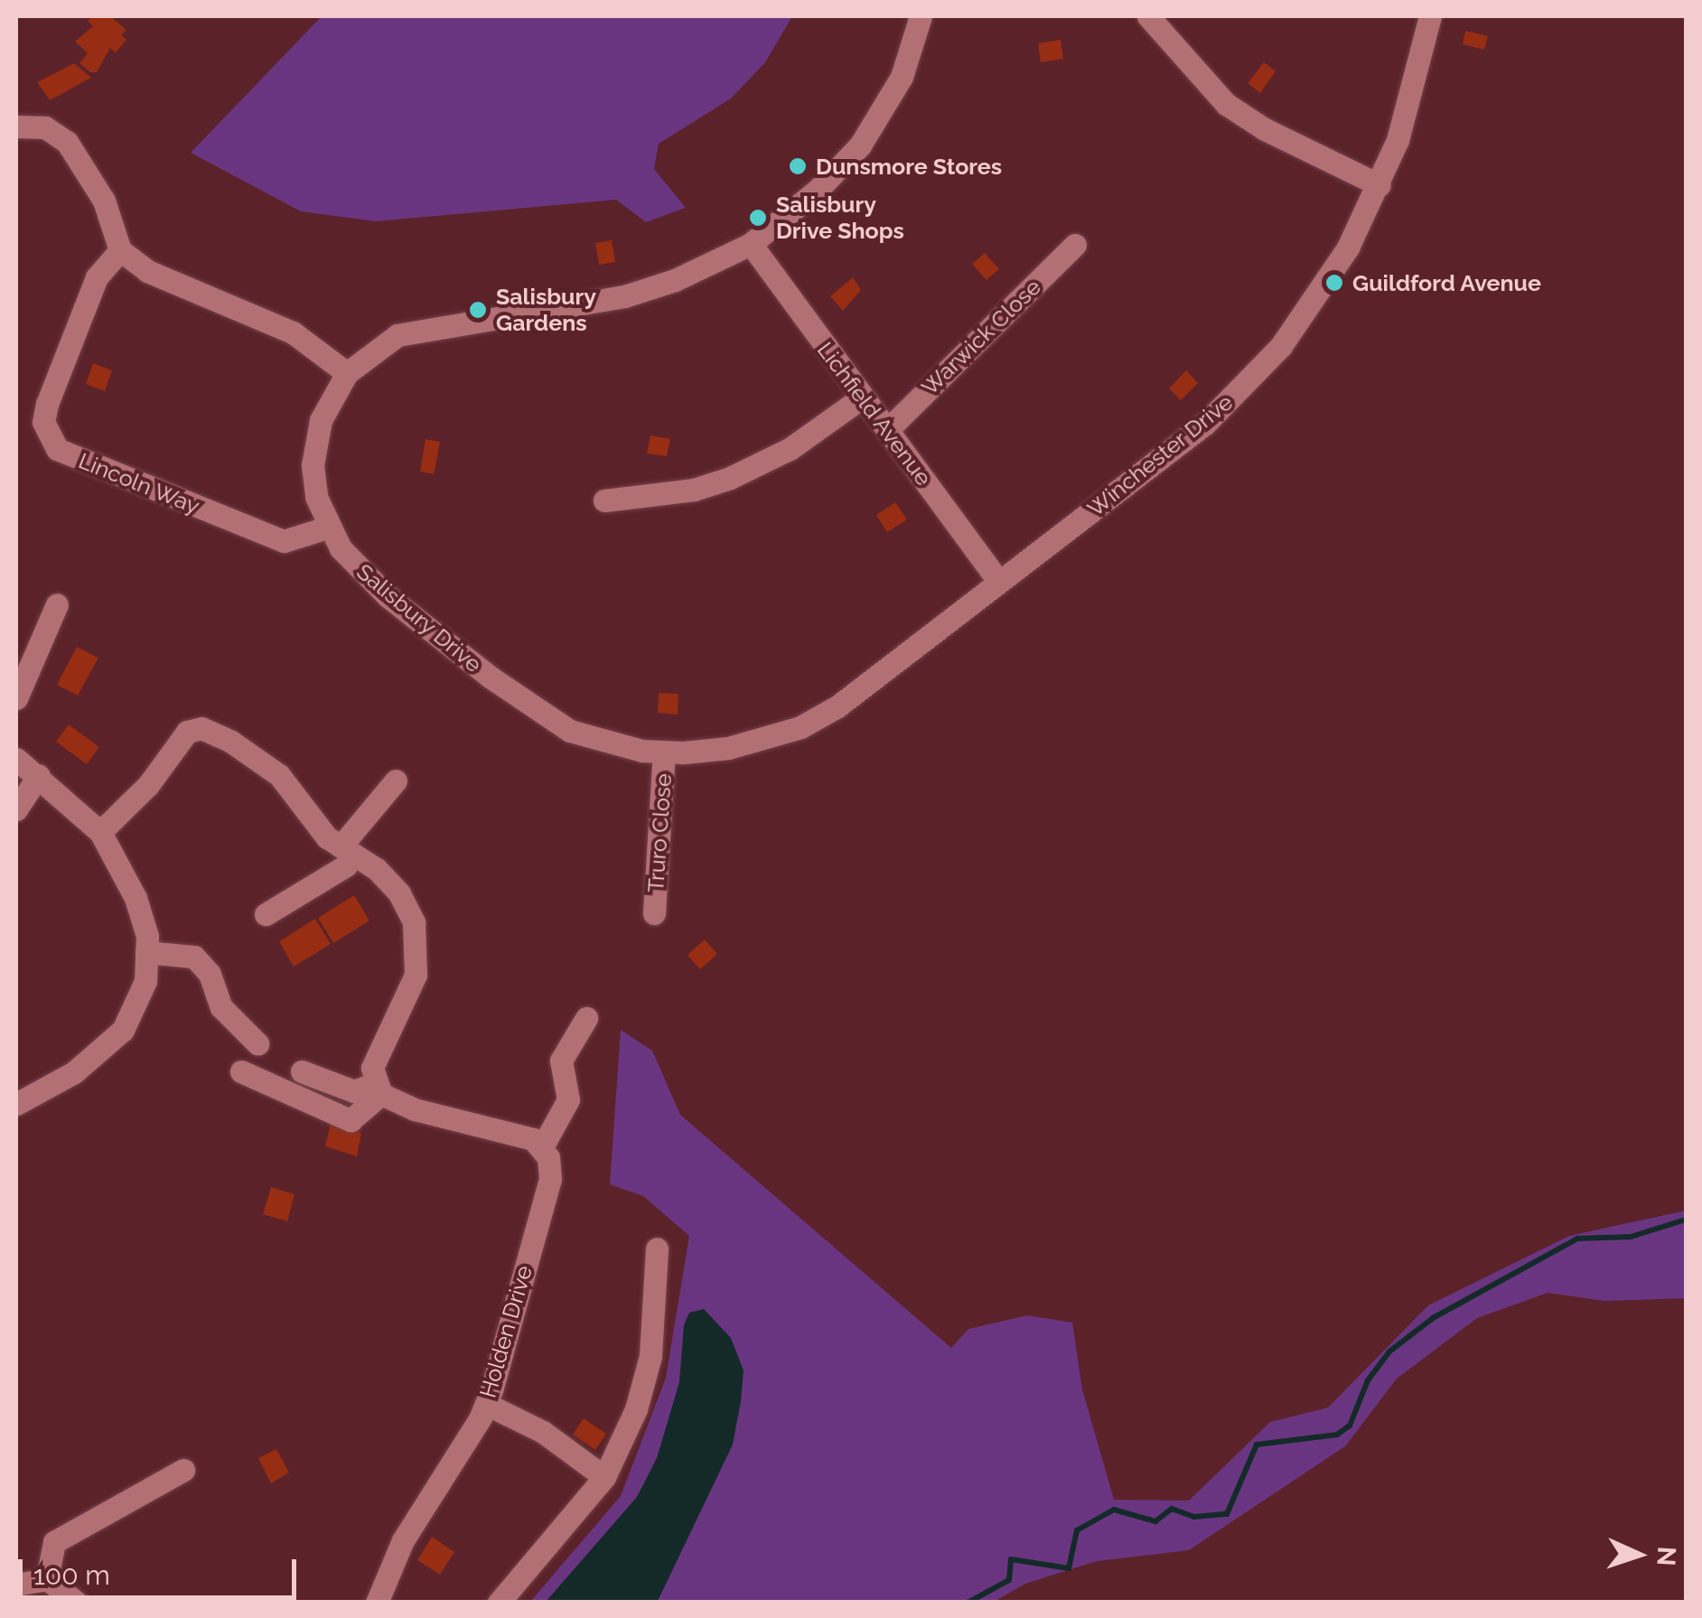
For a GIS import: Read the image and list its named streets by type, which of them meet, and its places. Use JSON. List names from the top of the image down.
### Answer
{
  "streets": {
    "street": [
      "Warwick Close",
      "Lichfield Avenue",
      "Winchester Drive",
      "Lincoln Way",
      "Salisbury Drive",
      "Truro Close",
      "Holden Drive"
    ]
  },
  "crossings": [
    ["Warwick Close", "Lichfield Avenue"],
    ["Lichfield Avenue", "Winchester Drive"],
    ["Lichfield Avenue", "Salisbury Drive"],
    ["Winchester Drive", "Salisbury Drive"],
    ["Lincoln Way", "Salisbury Drive"],
    ["Salisbury Drive", "Truro Close"]
  ],
  "places": [
    "Dunsmore Stores",
    "Salisbury Drive Shops",
    "Guildford Avenue",
    "Salisbury Gardens"
  ],
  "scale_bar": "100 m",
  "north": "right"
}
